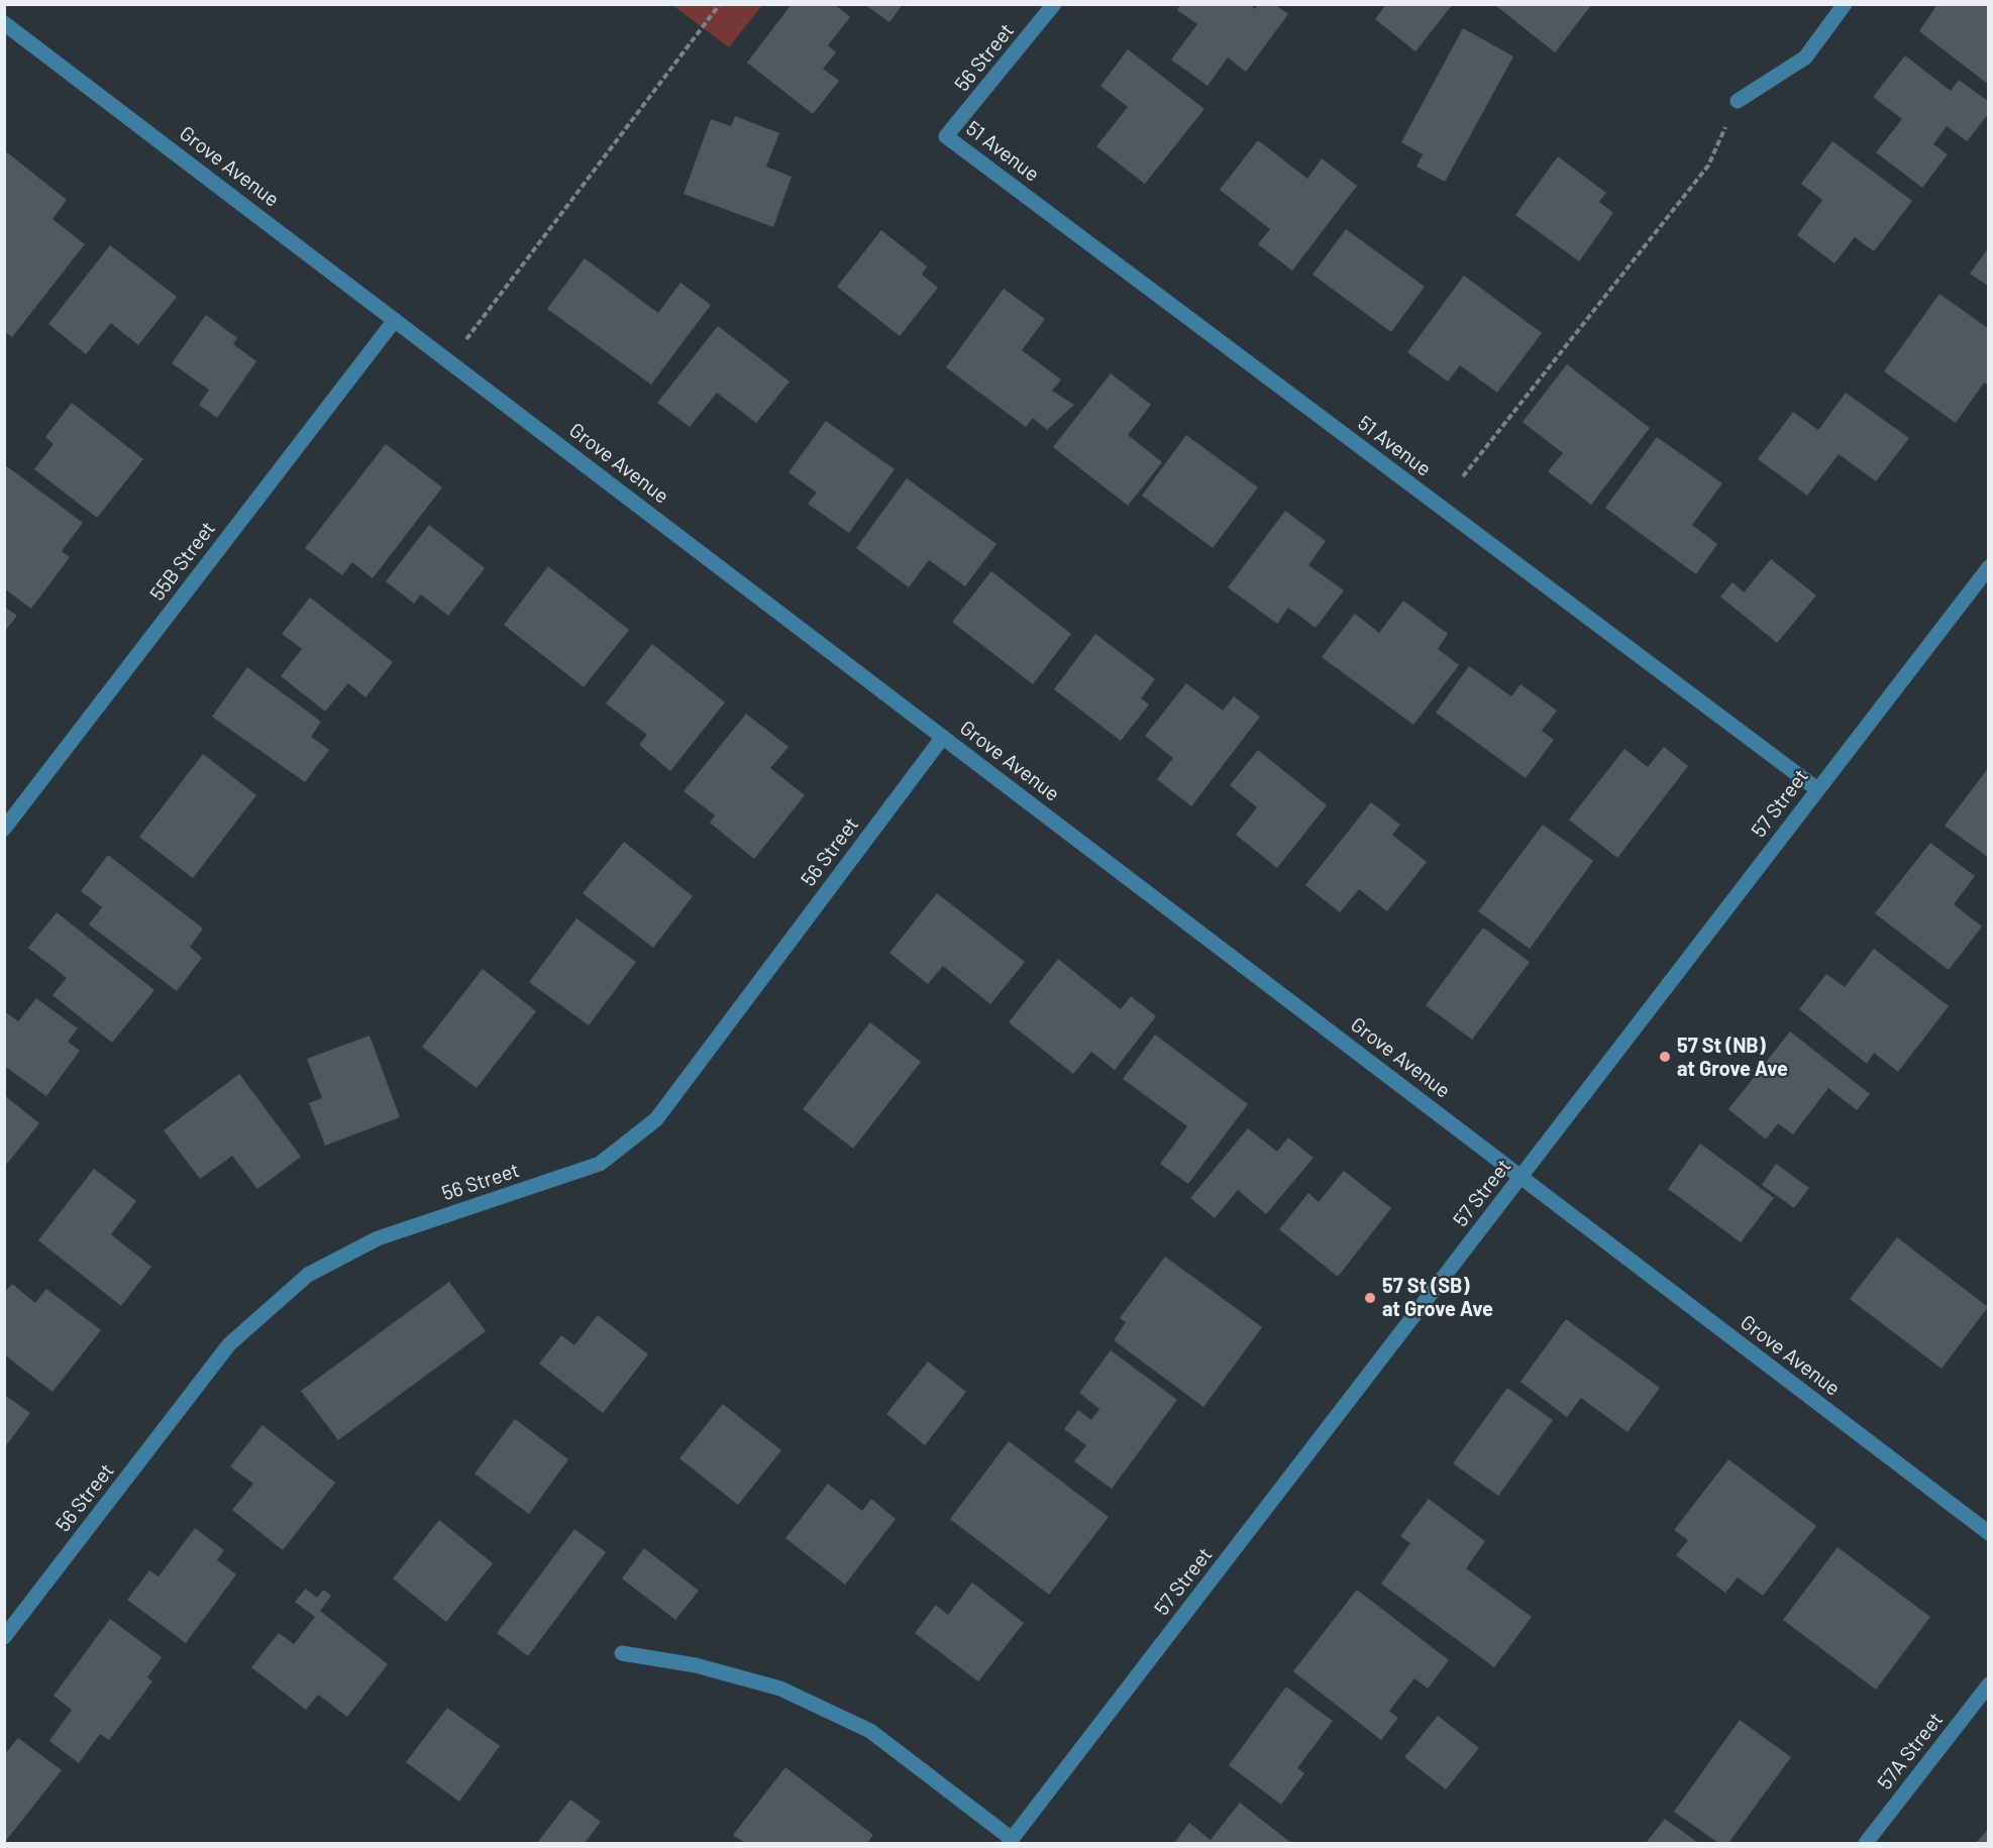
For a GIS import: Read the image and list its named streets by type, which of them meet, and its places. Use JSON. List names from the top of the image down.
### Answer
{
  "streets": {
    "street": [
      "56 Street",
      "51 Avenue",
      "Grove Avenue",
      "55B Street",
      "57 Street",
      "57A Street"
    ]
  },
  "crossings": [
    ["56 Street", "51 Avenue"],
    ["56 Street", "Grove Avenue"],
    ["51 Avenue", "57 Street"],
    ["Grove Avenue", "55B Street"],
    ["Grove Avenue", "57 Street"]
  ],
  "places": ["57 St (NB) at Grove Ave", "57 St (SB) at Grove Ave"]
}
